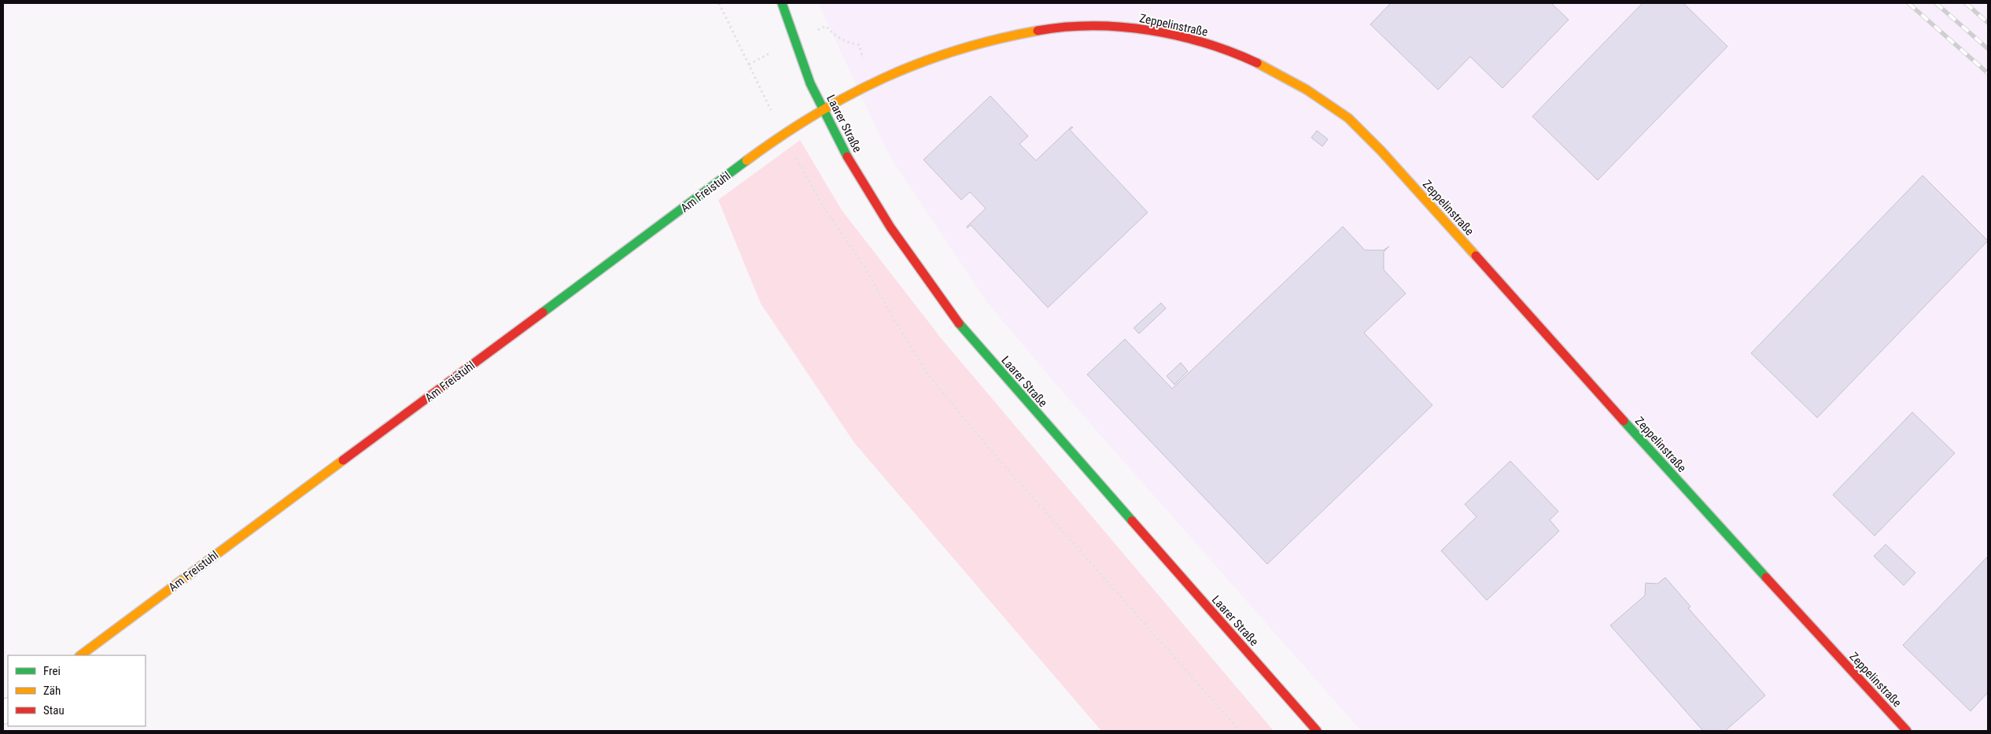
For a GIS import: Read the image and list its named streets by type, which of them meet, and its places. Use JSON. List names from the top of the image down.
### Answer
{
  "streets": {
    "street": ["Zeppelinstraße", "Laarer Straße", "Am Freistuhl"]
  },
  "crossings": [
    ["Zeppelinstraße", "Laarer Straße"],
    ["Zeppelinstraße", "Am Freistuhl"],
    ["Laarer Straße", "Am Freistuhl"]
  ],
  "legend": ["Frei", "Zäh", "Stau"]
}
